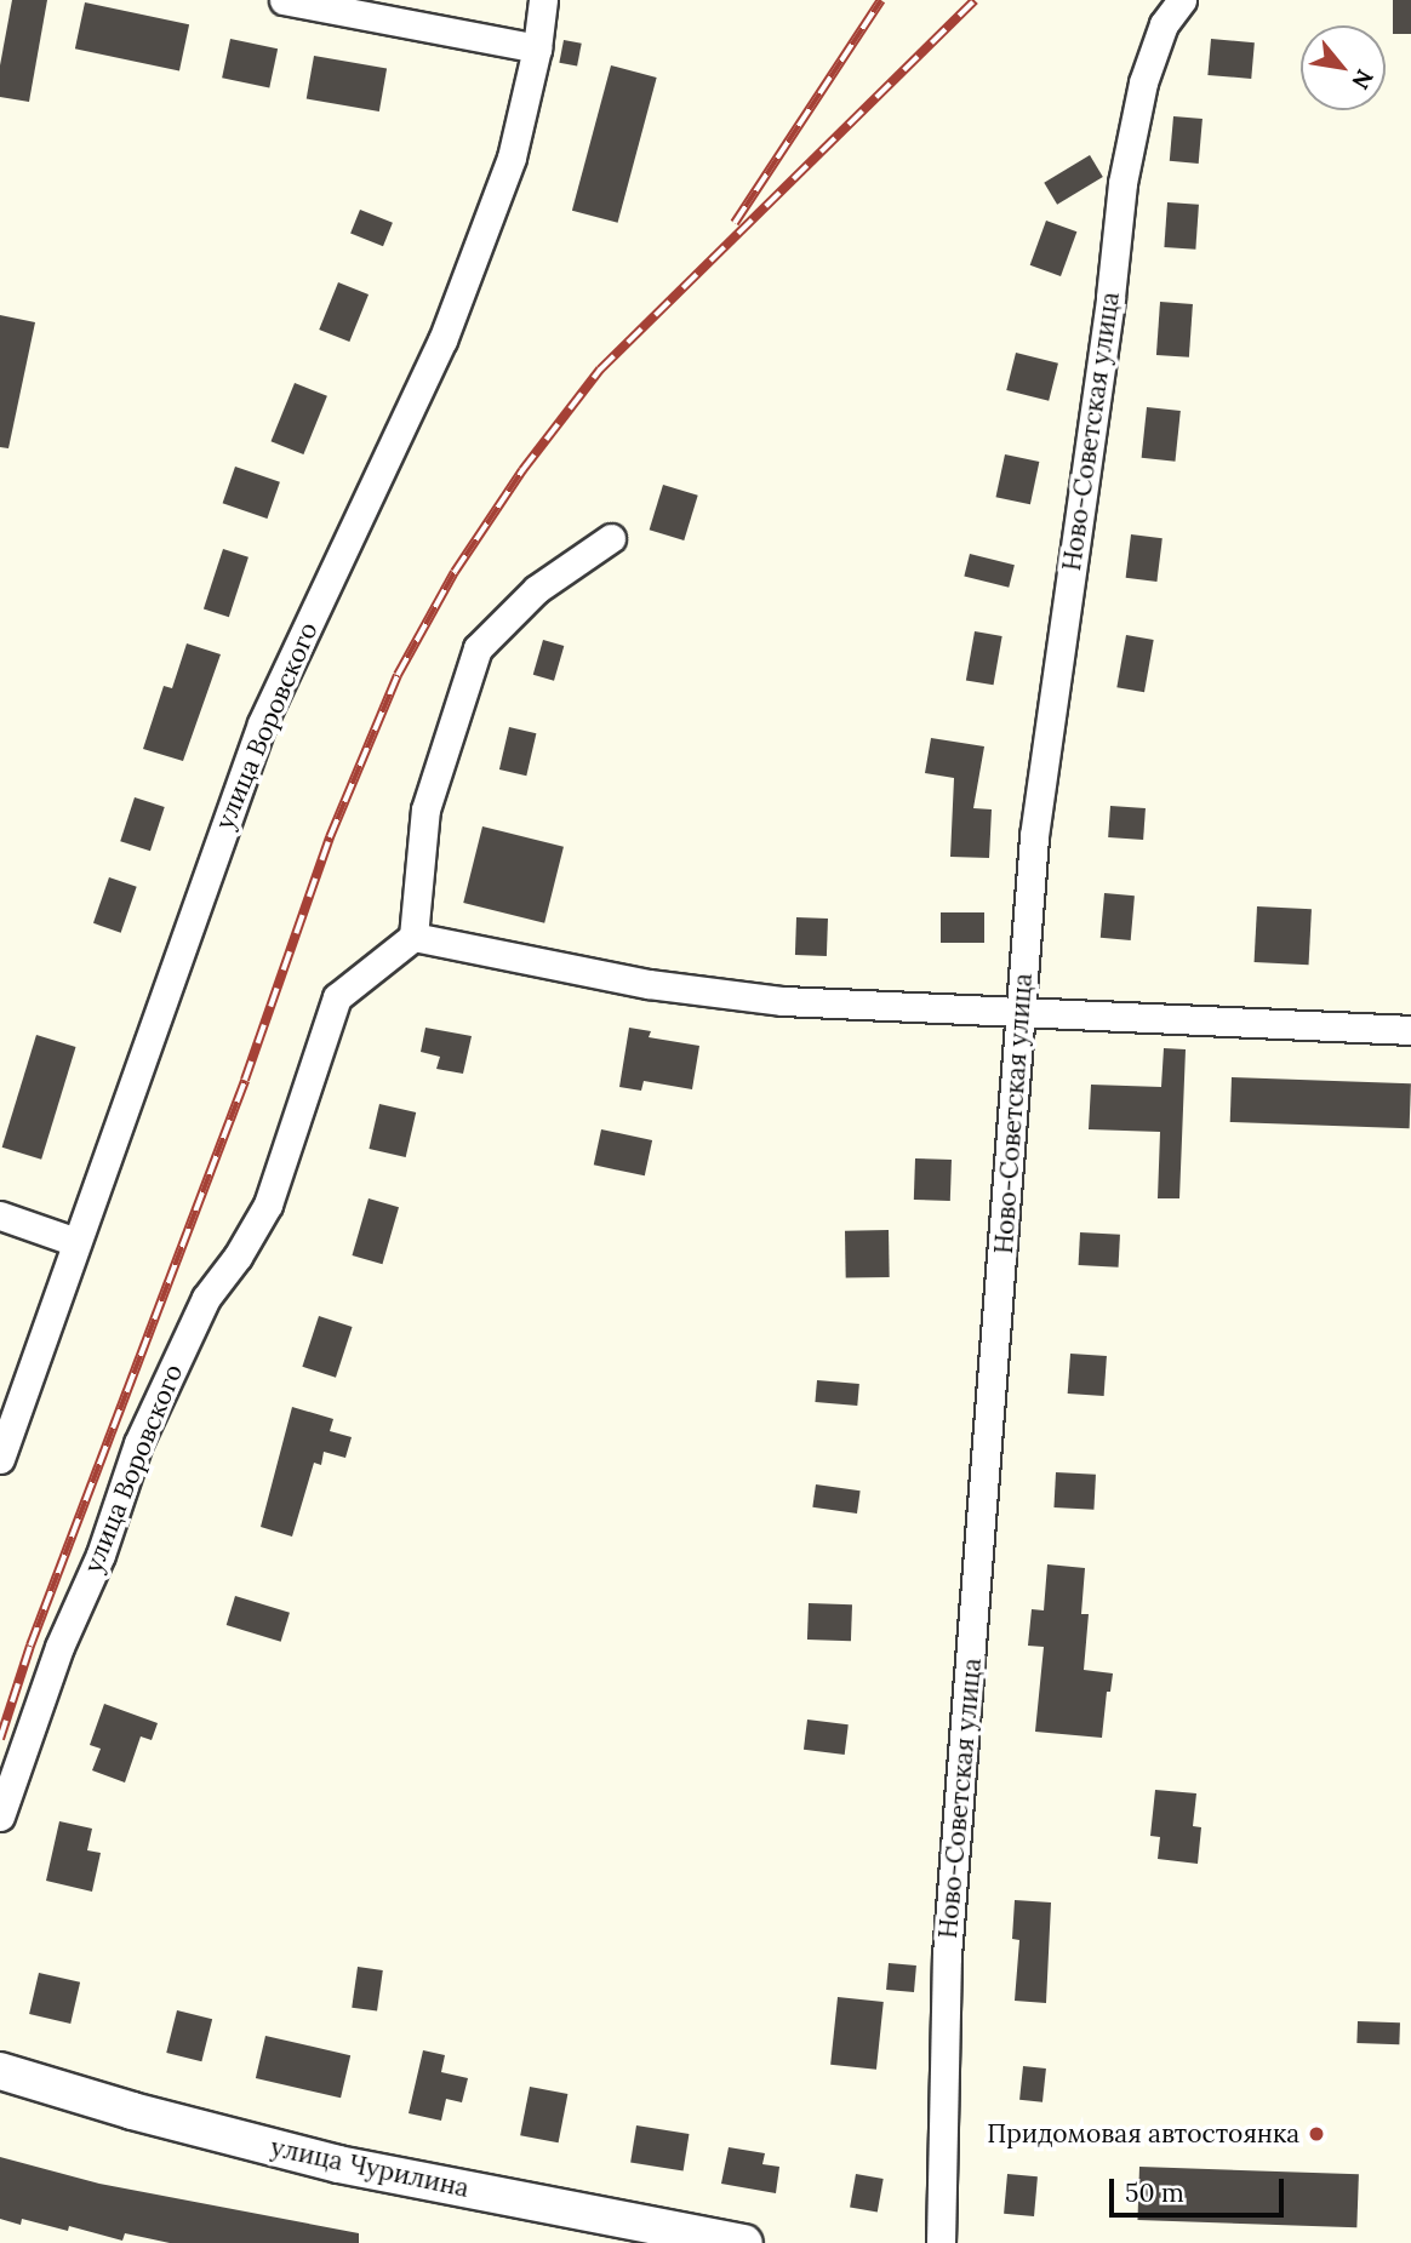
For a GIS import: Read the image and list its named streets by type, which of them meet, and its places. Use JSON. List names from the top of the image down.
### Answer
{
  "streets": {
    "street": ["Ново-Советская улица", "улица Воровского", "улица Чурилина"]
  },
  "places": ["Придомовая автостоянка"],
  "scale_bar": "50 m",
  "north": "bottom right"
}
